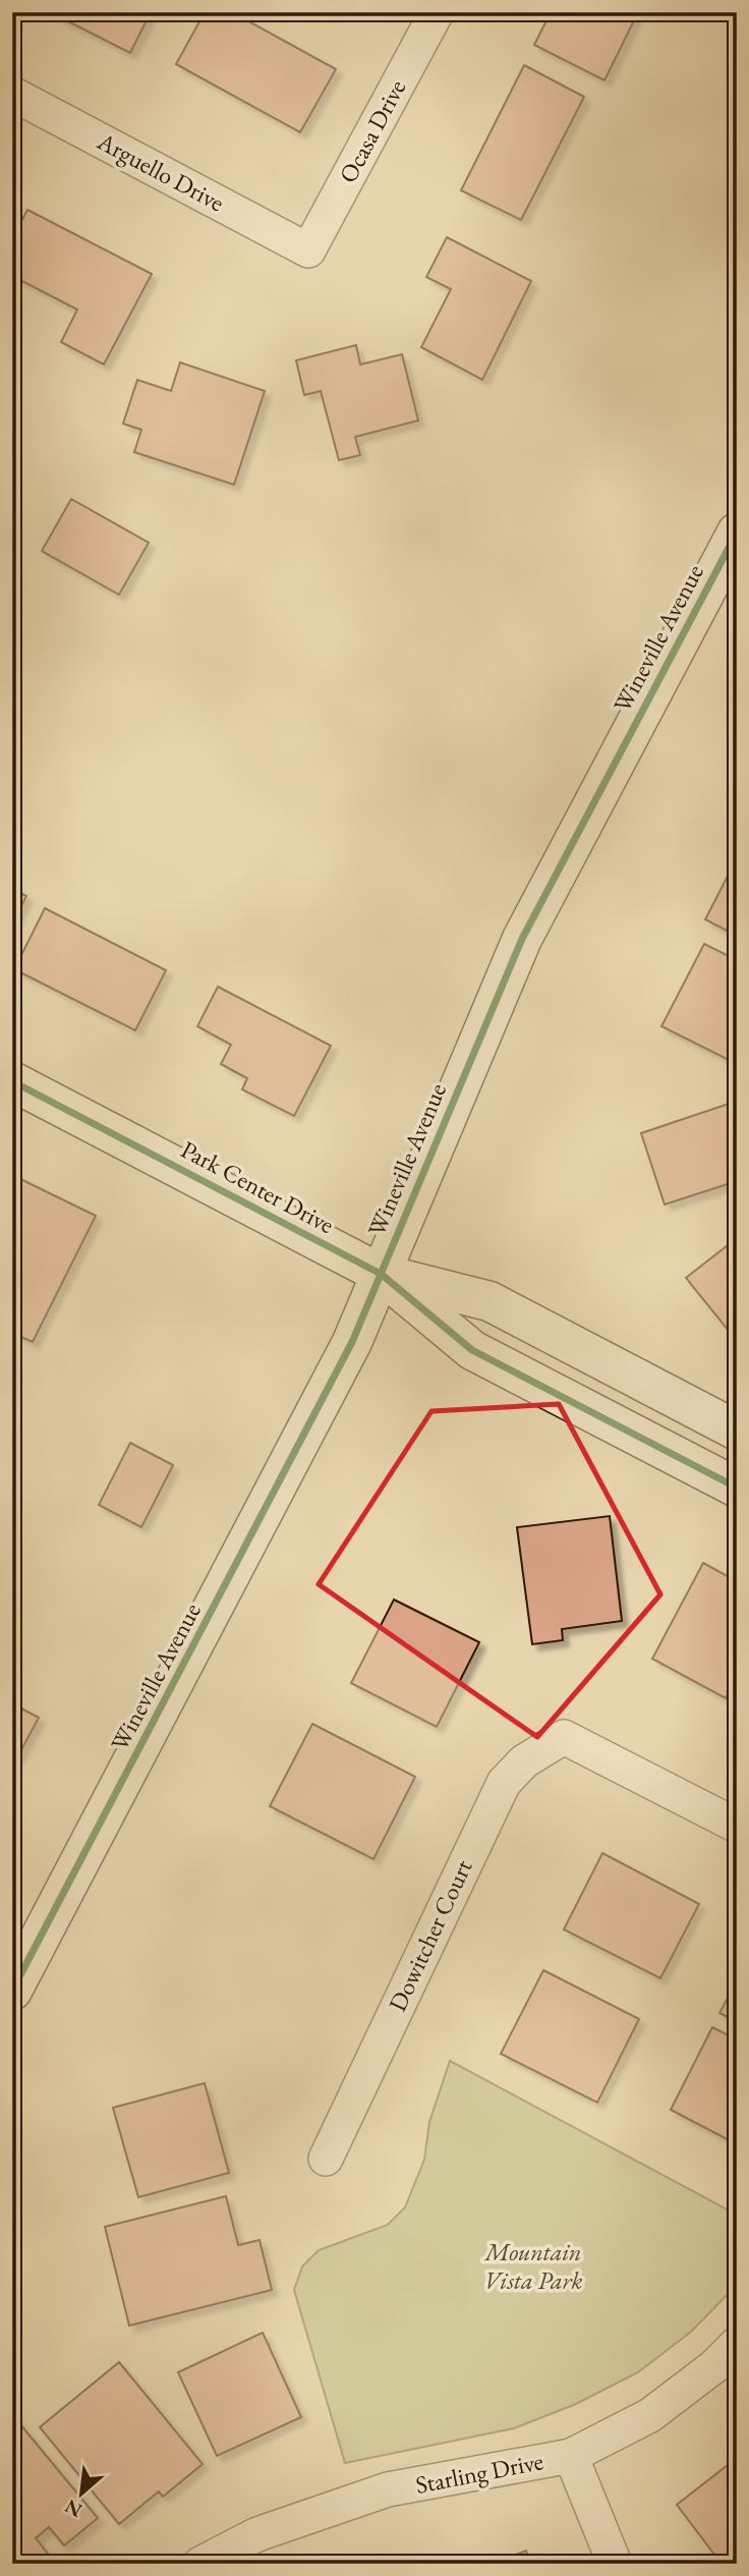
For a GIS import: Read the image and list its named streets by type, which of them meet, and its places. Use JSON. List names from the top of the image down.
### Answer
{
  "streets": {
    "main road": ["Wineville Avenue", "Park Center Drive"],
    "street": [
      "Ocasa Drive",
      "Arguello Drive",
      "Dowitcher Court",
      "Starling Drive"
    ]
  },
  "crossings": [
    ["Ocasa Drive", "Arguello Drive"],
    ["Wineville Avenue", "Park Center Drive"]
  ],
  "parks": ["Mountain Vista Park"],
  "north": "bottom left"
}
